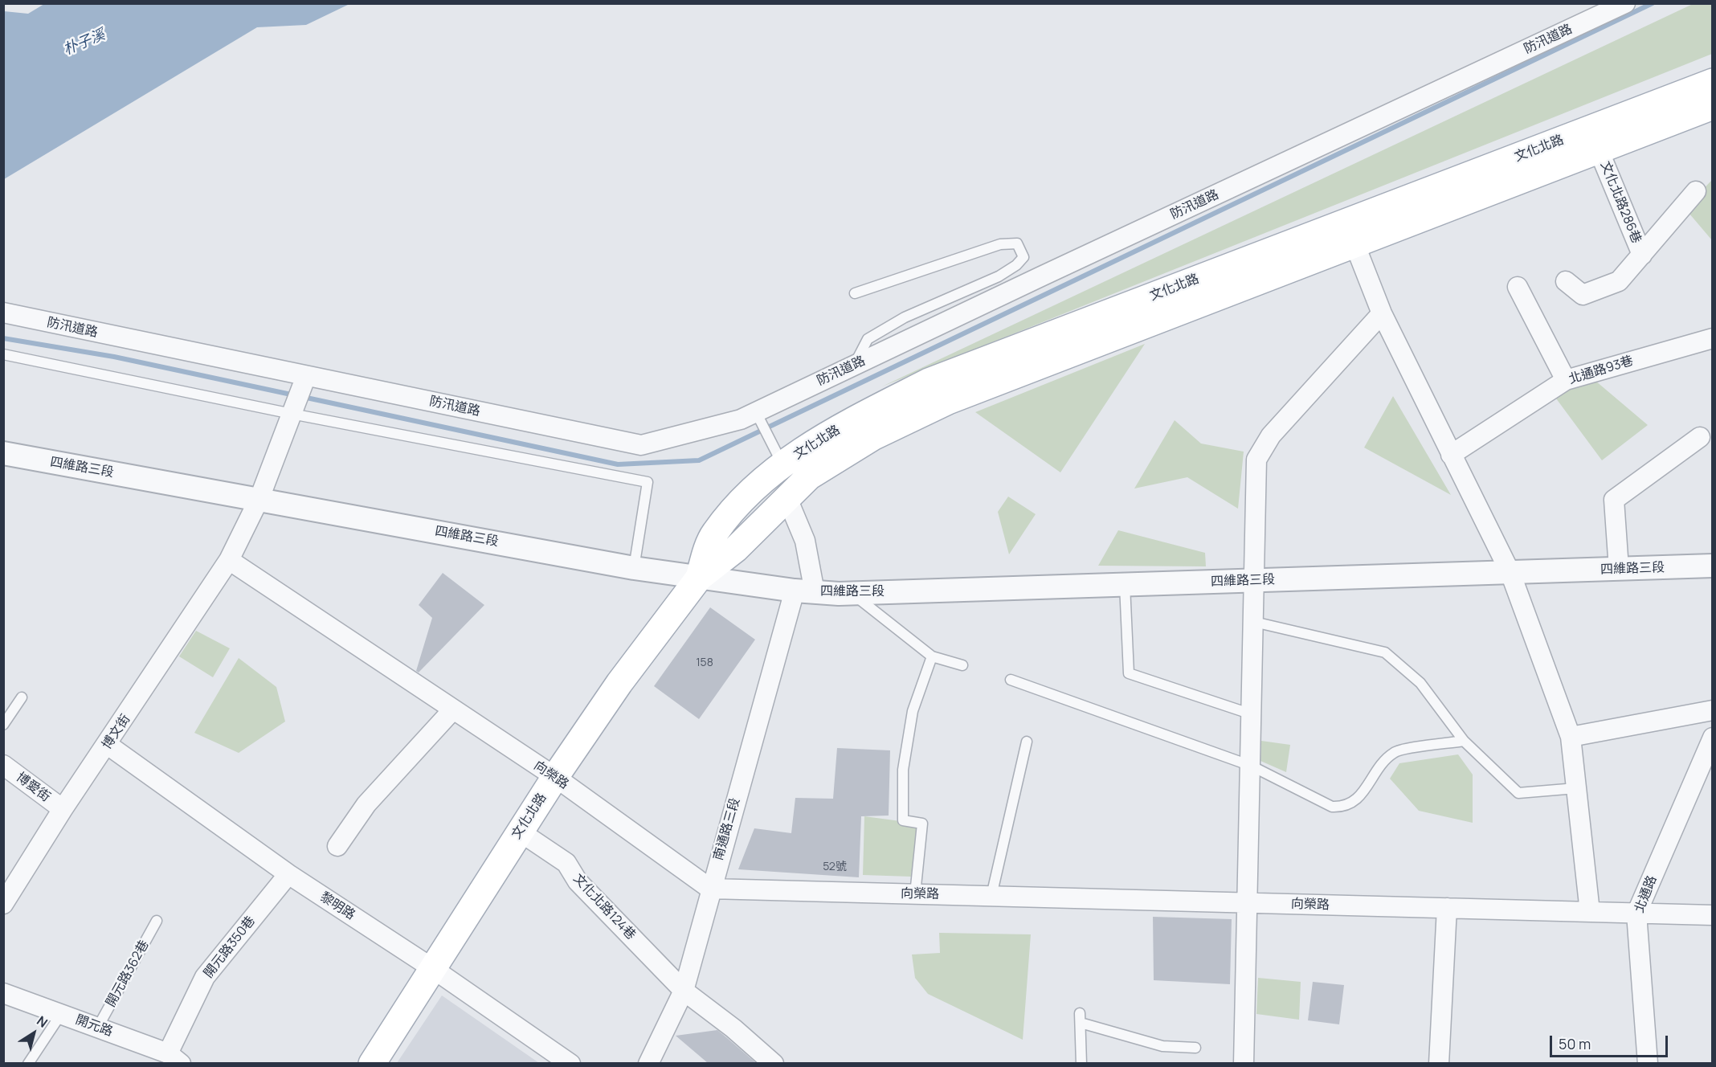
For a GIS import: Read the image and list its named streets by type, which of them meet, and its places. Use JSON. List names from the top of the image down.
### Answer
{
  "streets": {
    "main road": ["文化北路"],
    "street": [
      "防汛道路",
      "文化北路286巷",
      "北通路93巷",
      "四維路三段",
      "博文街",
      "向榮路",
      "博愛街",
      "南通路三段",
      "北通路",
      "黎明路",
      "文化北路124巷",
      "開元路350巷",
      "開元路"
    ],
    "lane": ["開元路362巷"]
  },
  "crossings": [
    ["防汛道路", "博文街"],
    ["文化北路", "文化北路286巷"],
    ["文化北路", "四維路三段"],
    ["文化北路", "向榮路"],
    ["文化北路", "黎明路"],
    ["文化北路", "文化北路124巷"],
    ["四維路三段", "博文街"],
    ["四維路三段", "南通路三段"],
    ["博文街", "向榮路"],
    ["博文街", "博愛街"],
    ["博文街", "黎明路"],
    ["向榮路", "南通路三段"],
    ["向榮路", "北通路"],
    ["南通路三段", "文化北路124巷"],
    ["黎明路", "開元路350巷"],
    ["開元路350巷", "開元路"],
    ["開元路362巷", "開元路"]
  ],
  "water": ["朴子溪"],
  "house_numbers": ["158", "52號"],
  "scale_bar": "50 m",
  "north": "top right"
}
